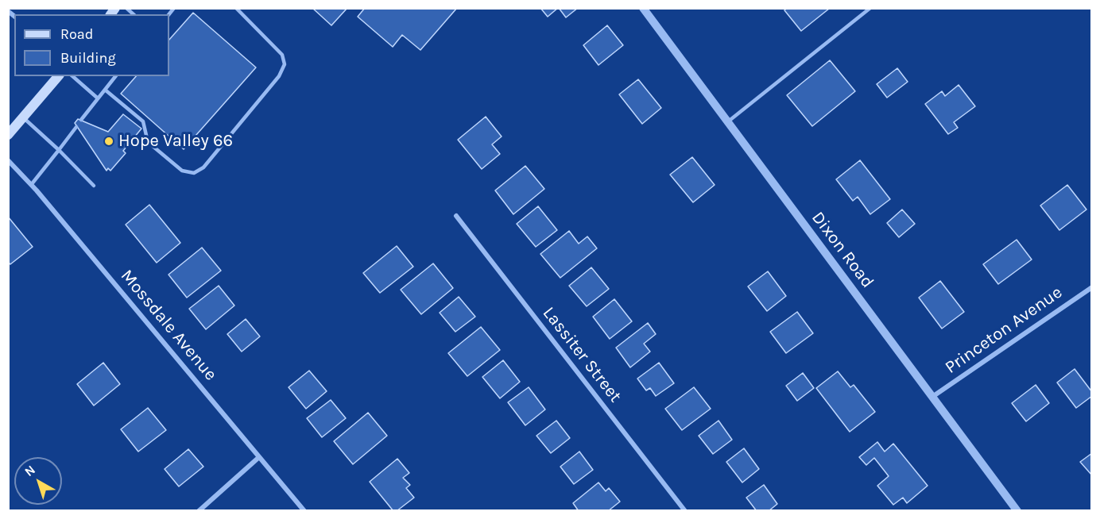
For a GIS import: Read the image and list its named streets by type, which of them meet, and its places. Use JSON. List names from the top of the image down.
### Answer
{
  "streets": {
    "street": [
      "Dixon Road",
      "Mossdale Avenue",
      "Princeton Avenue",
      "Lassiter Street"
    ]
  },
  "crossings": [
    ["Dixon Road", "Princeton Avenue"]
  ],
  "places": ["Hope Valley 66"],
  "legend": ["Road", "Building"],
  "north": "top left"
}
